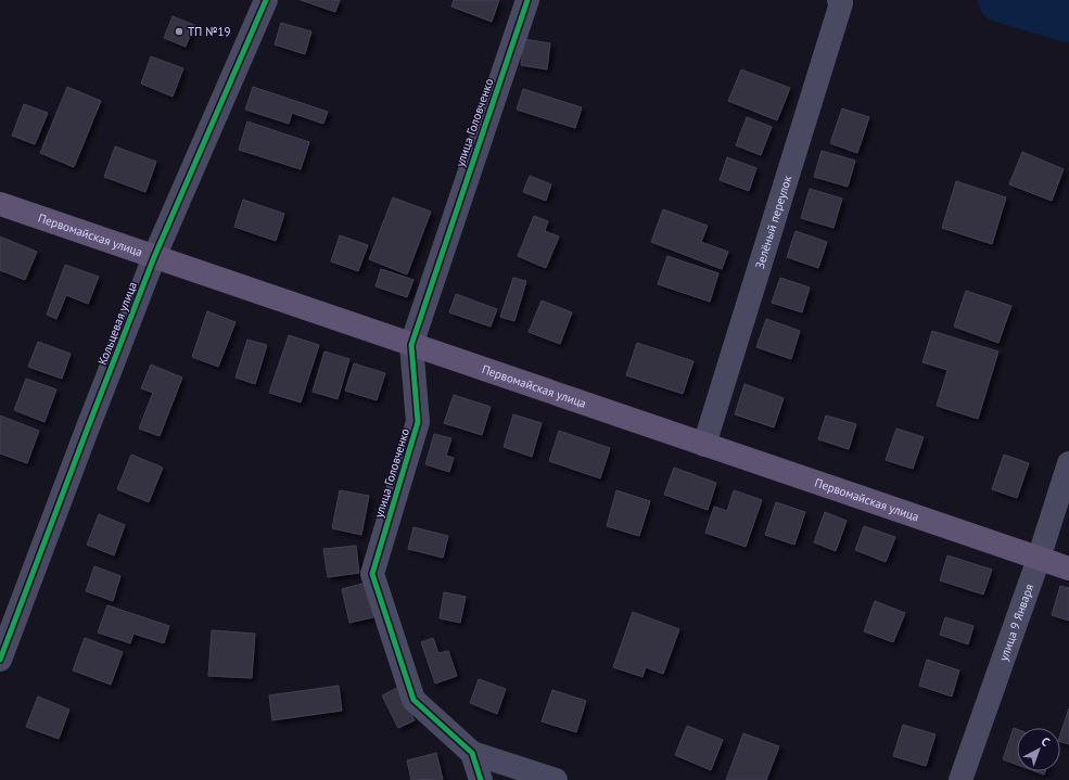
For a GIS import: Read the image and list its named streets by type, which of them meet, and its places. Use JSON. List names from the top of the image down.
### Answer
{
  "streets": {
    "main road": ["Первомайская улица"],
    "street": [
      "улица Головченко",
      "Зелёный переулок",
      "Кольцевая улица",
      "улица 9 Января"
    ]
  },
  "crossings": [
    ["улица Головченко", "Первомайская улица"],
    ["Зелёный переулок", "Первомайская улица"],
    ["Первомайская улица", "Кольцевая улица"],
    ["Первомайская улица", "улица 9 Января"]
  ],
  "places": ["ТП №19"],
  "north": "top right"
}
